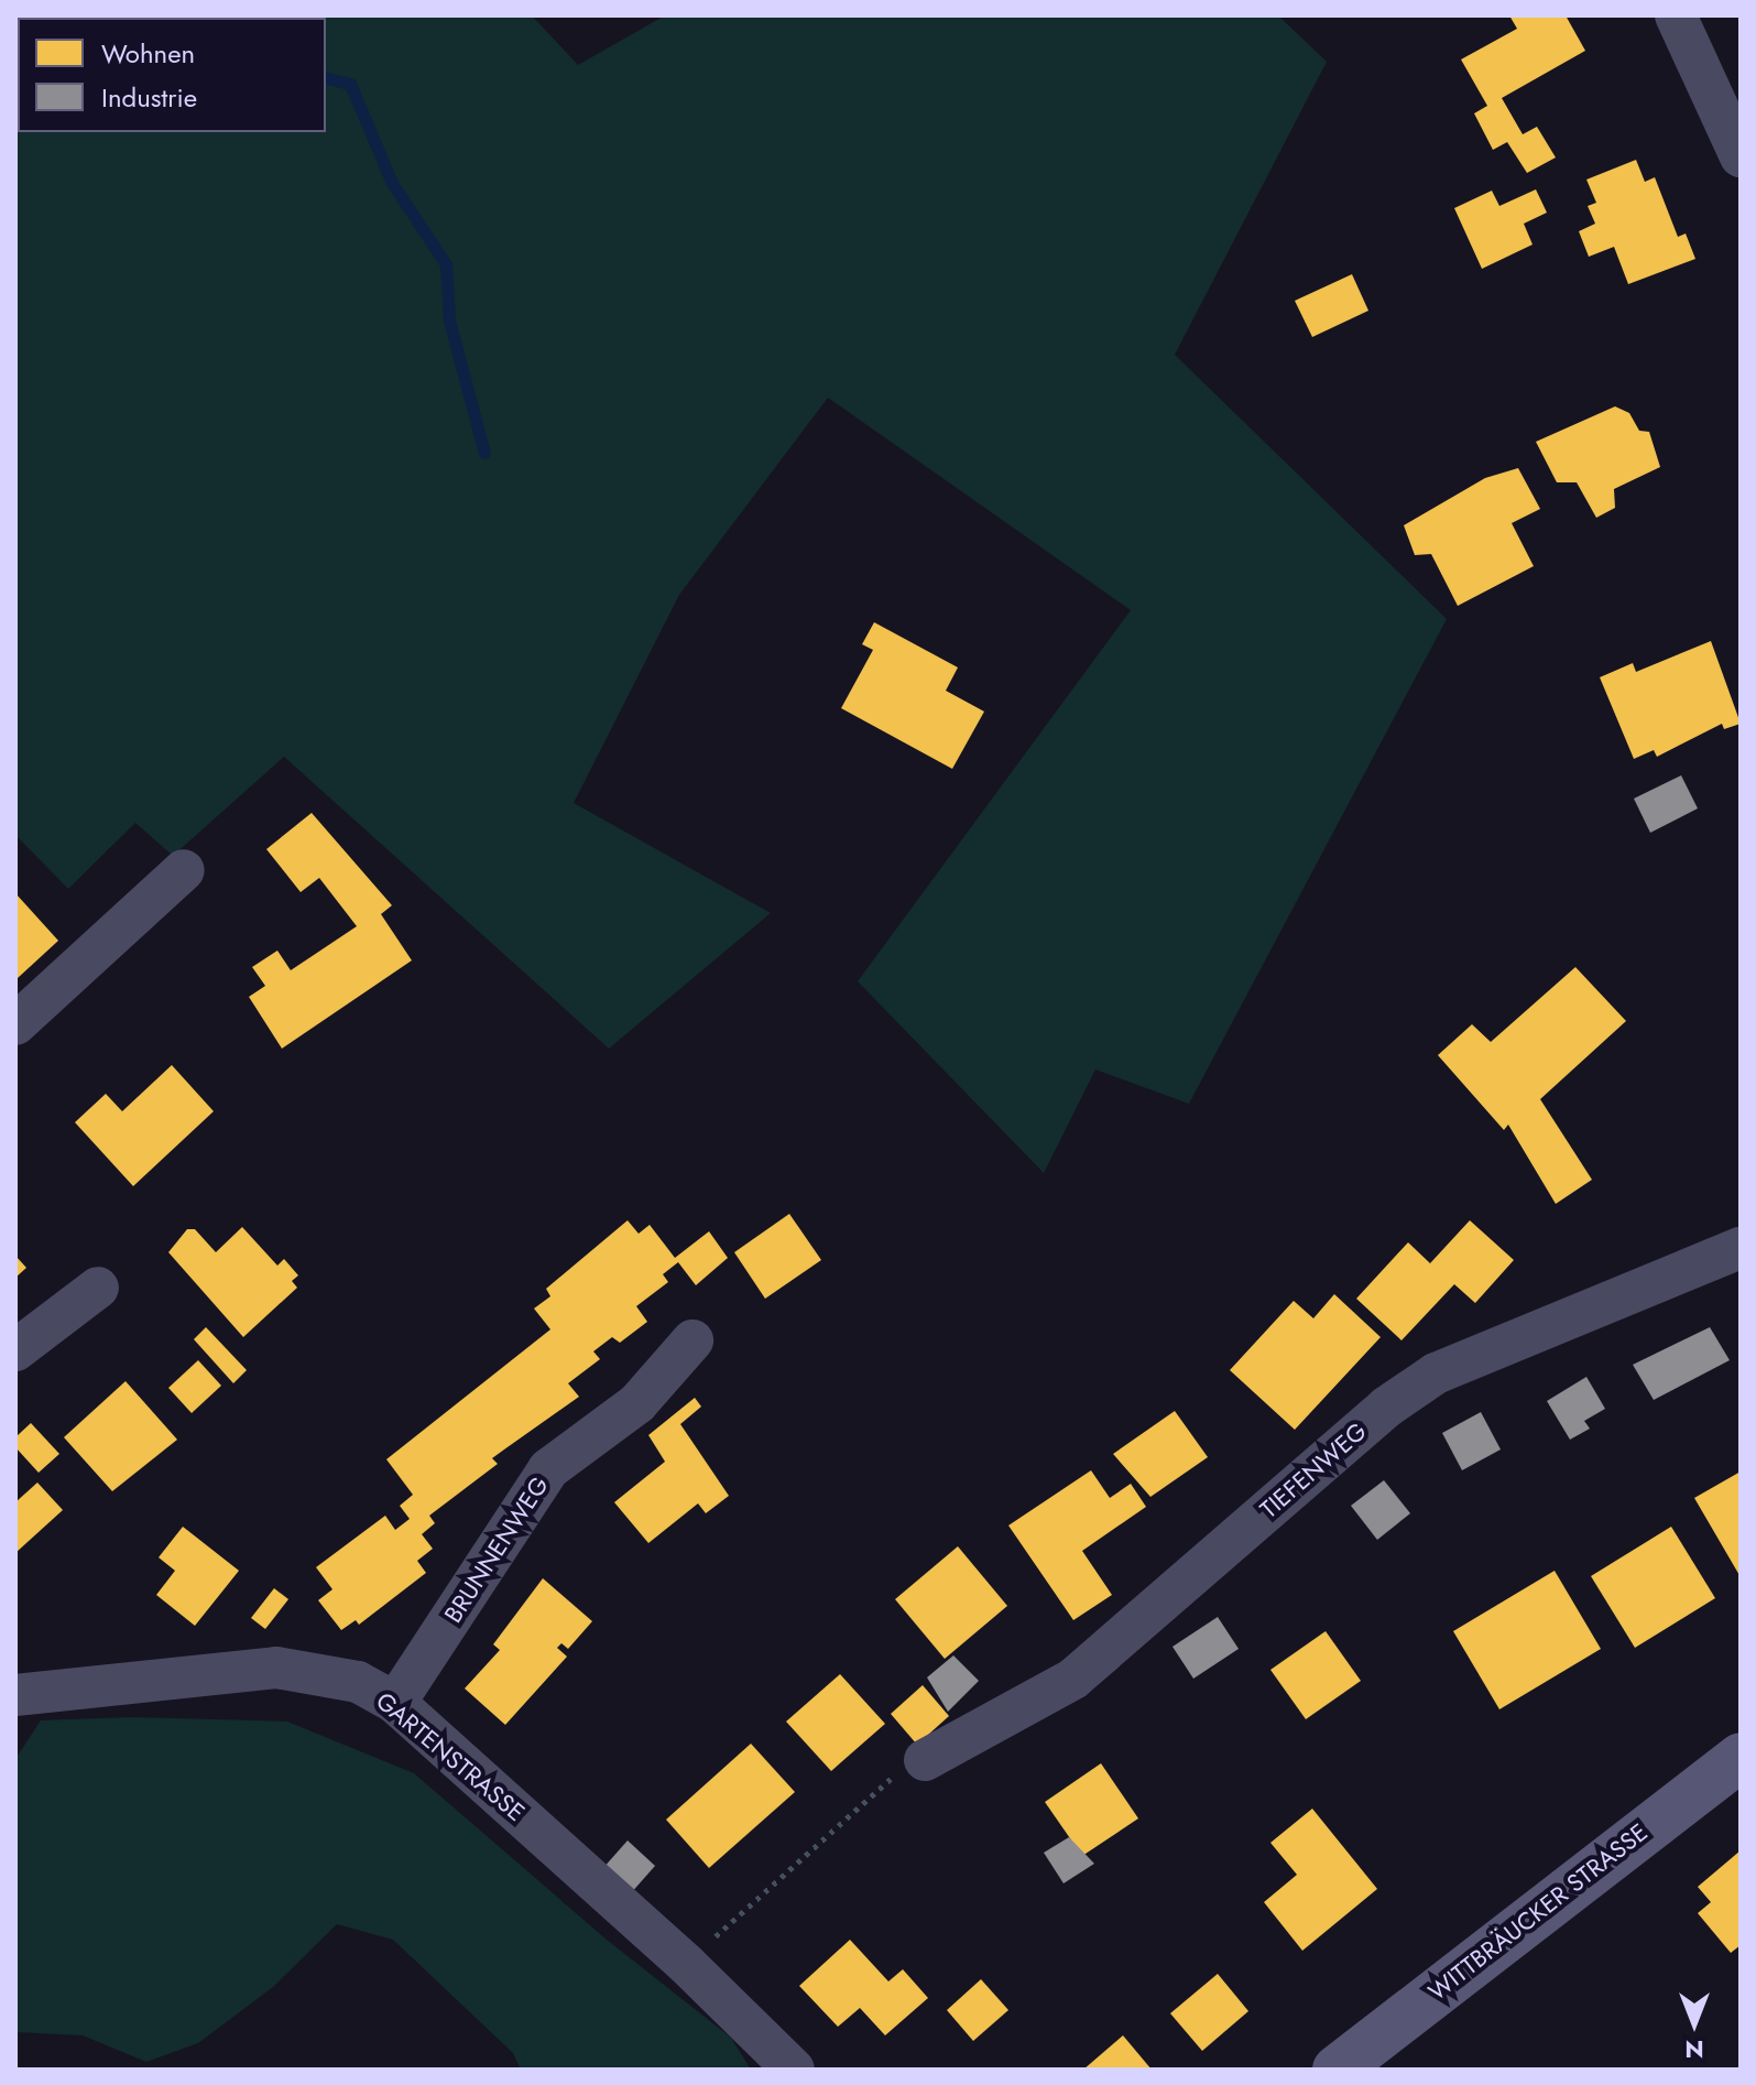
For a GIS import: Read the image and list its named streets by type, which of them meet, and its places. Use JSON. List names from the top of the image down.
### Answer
{
  "streets": {
    "main road": ["WITTBRÄUCKER STRASSE"],
    "street": ["TIEFENWEG", "BRUNNENWEG", "GARTENSTRASSE"]
  },
  "crossings": [
    ["BRUNNENWEG", "GARTENSTRASSE"]
  ],
  "legend": ["Wohnen", "Industrie"],
  "north": "bottom"
}
